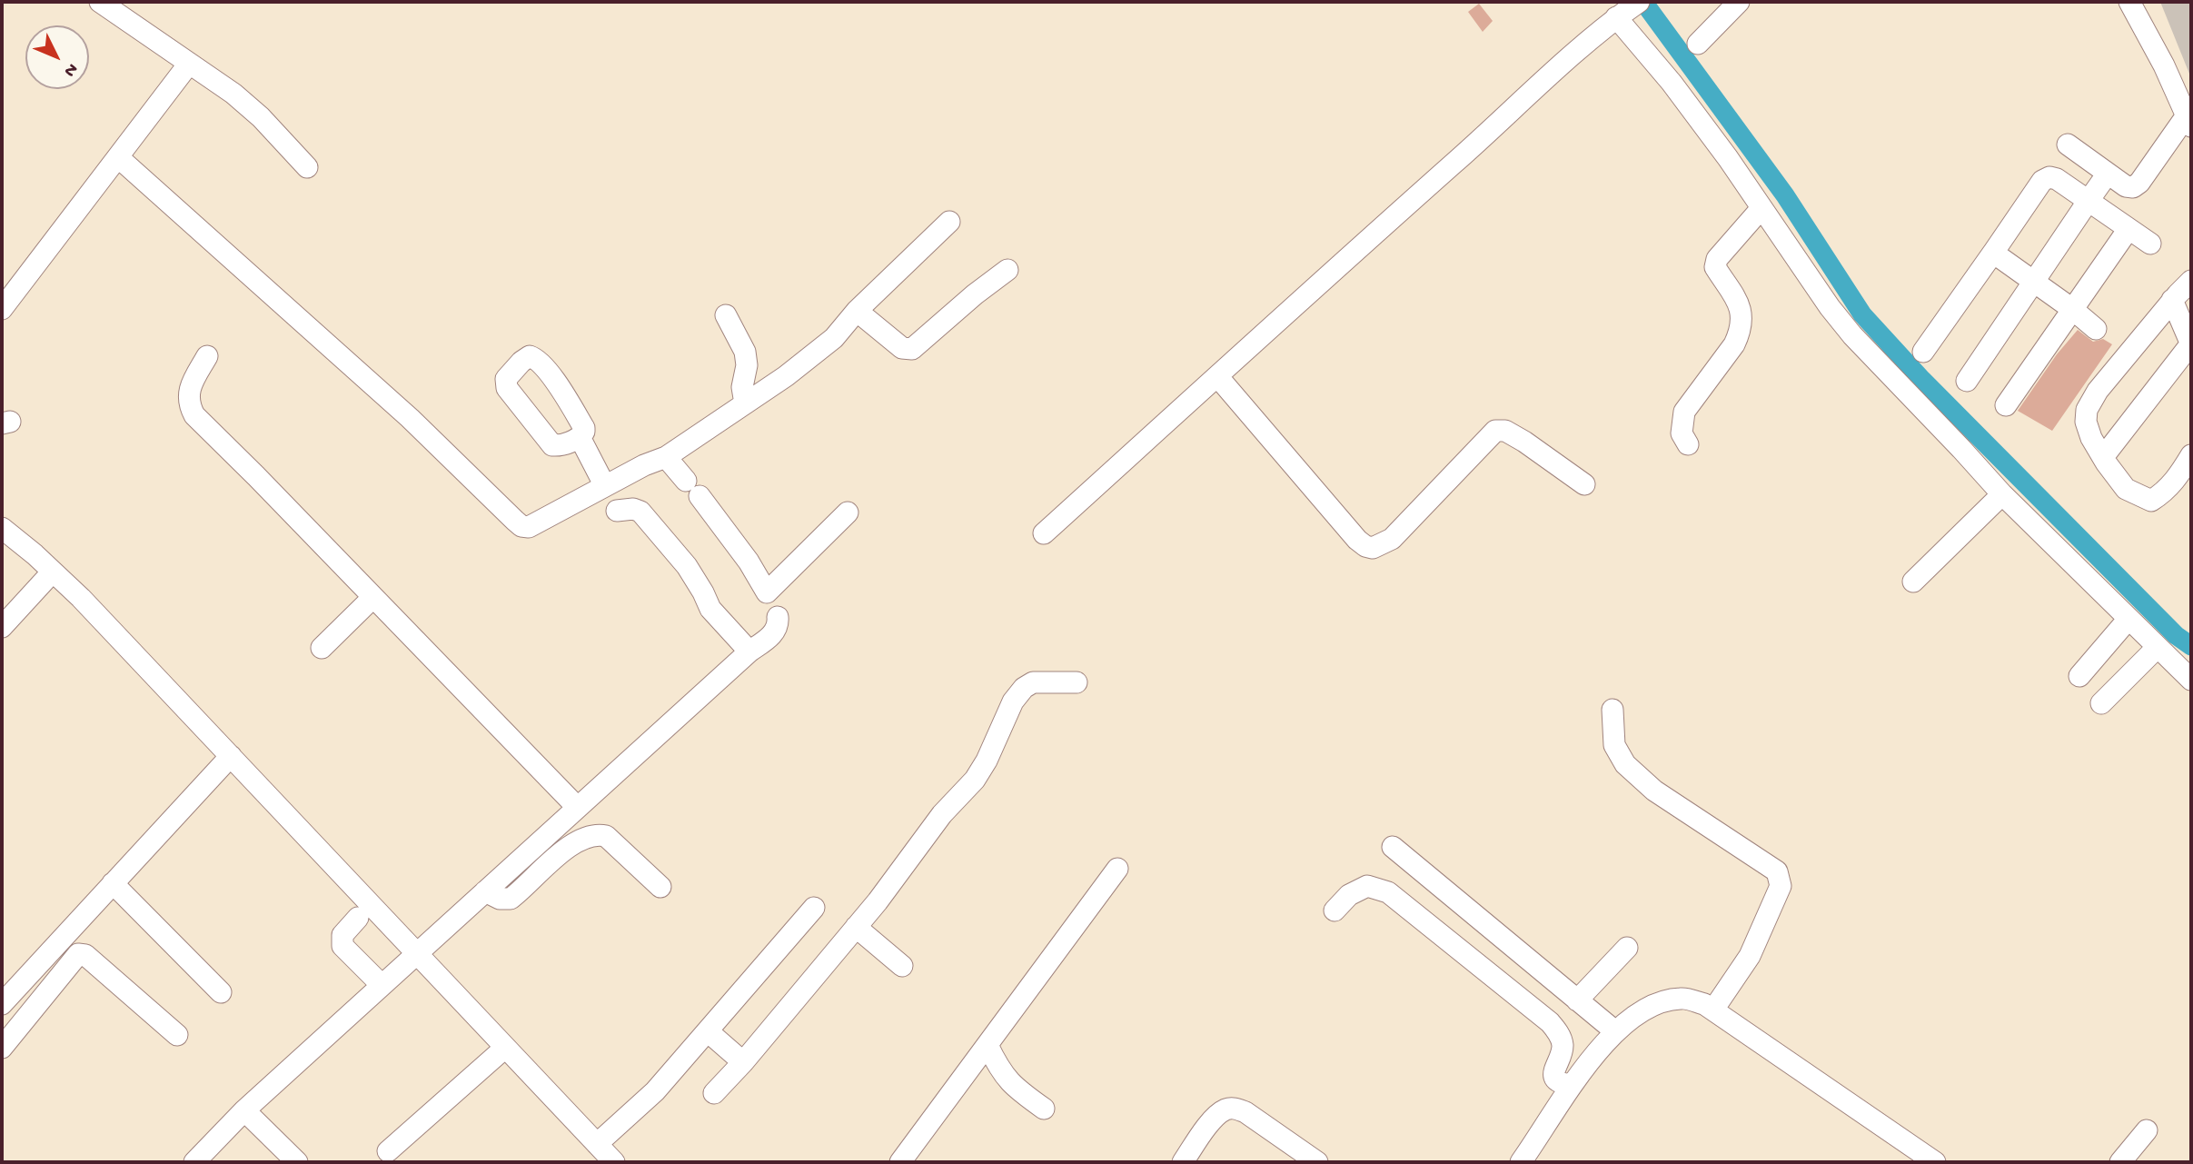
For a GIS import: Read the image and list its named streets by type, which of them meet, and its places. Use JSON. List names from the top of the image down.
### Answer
{
  "north": "bottom right"
}
